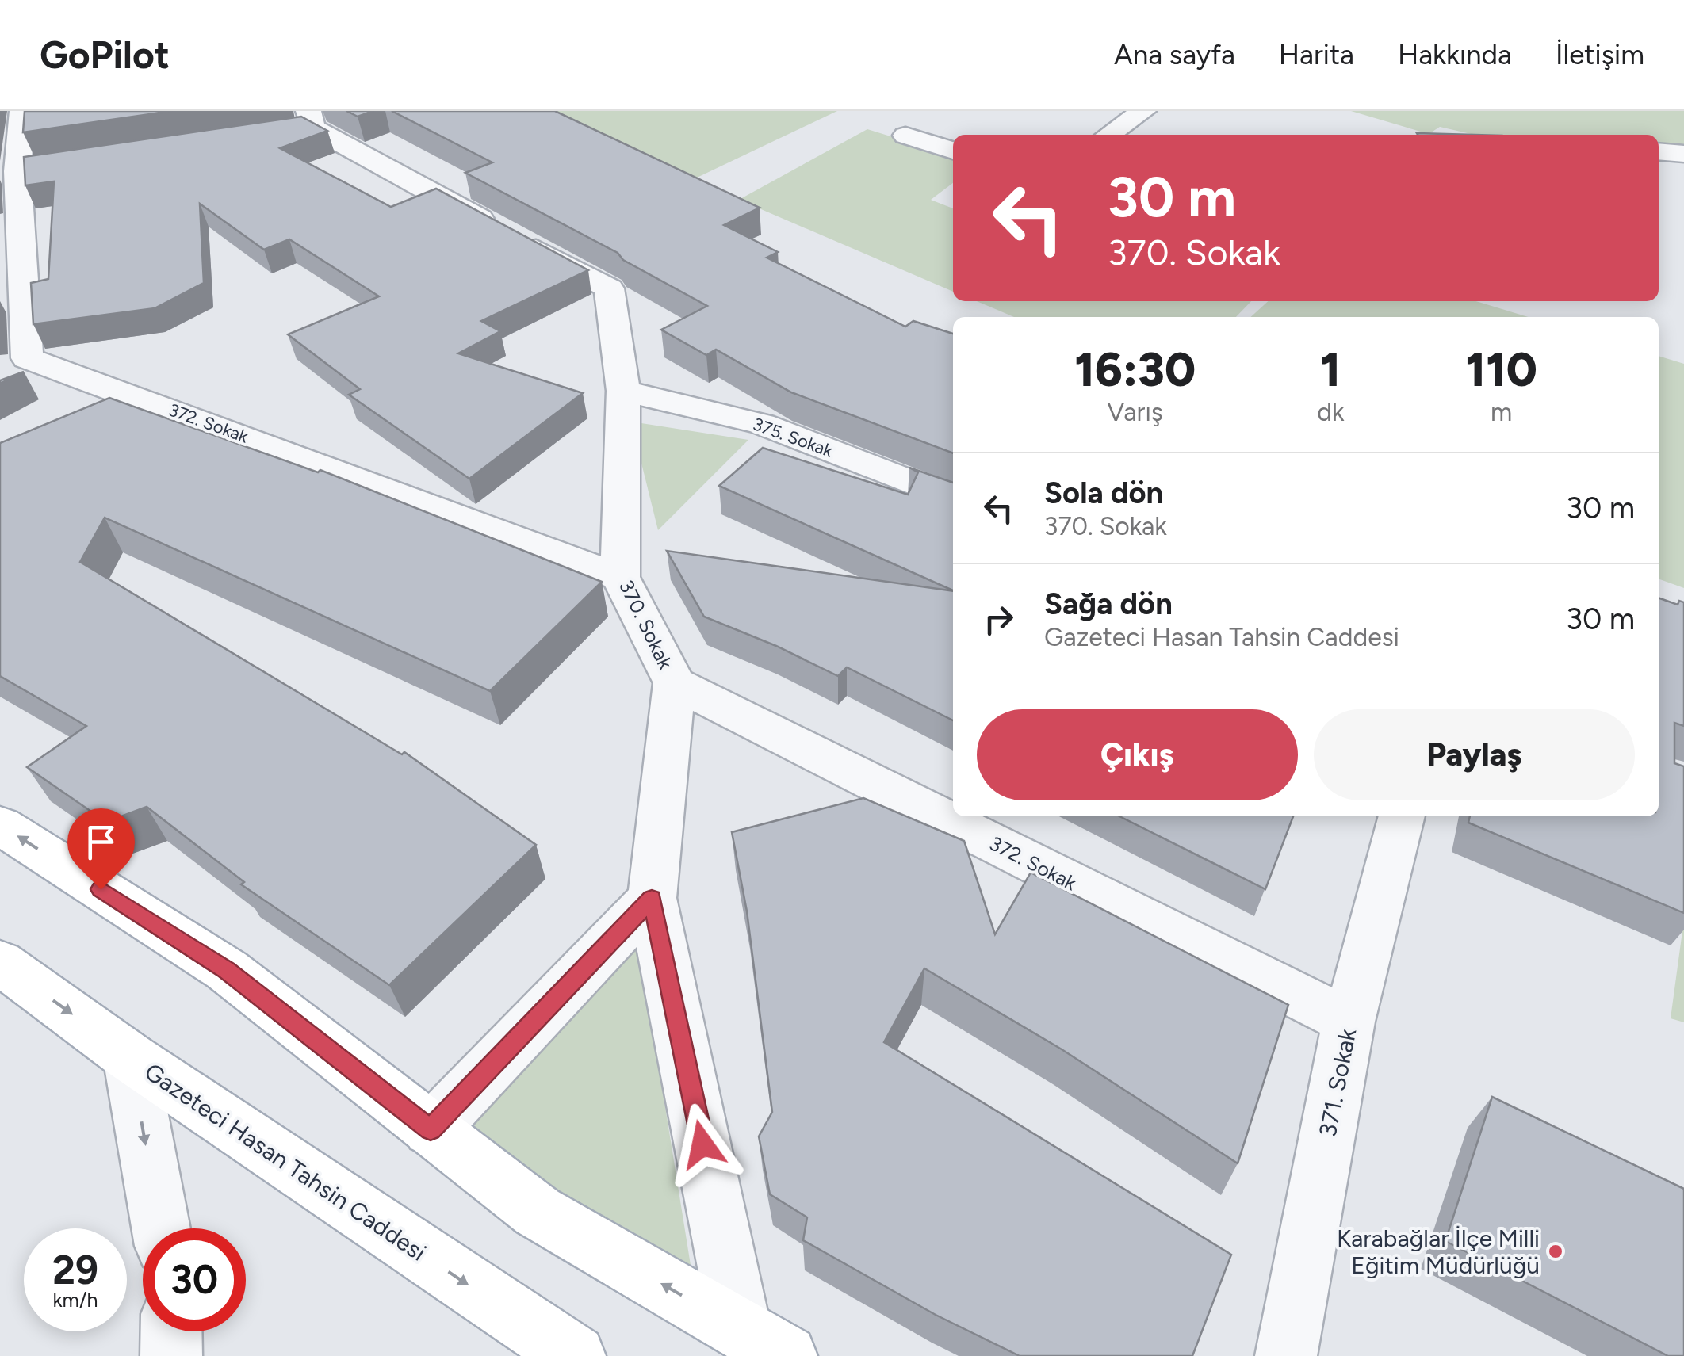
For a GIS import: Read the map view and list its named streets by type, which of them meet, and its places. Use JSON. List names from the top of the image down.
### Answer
{
  "streets": {
    "main road": ["Gazeteci Hasan Tahsin Caddesi"],
    "street": [
      "372. Sokak",
      "375. Sokak",
      "370. Sokak",
      "371. Sokak"
    ]
  },
  "crossings": [
    ["372. Sokak", "370. Sokak"],
    ["372. Sokak", "371. Sokak"],
    ["375. Sokak", "370. Sokak"]
  ],
  "places": ["Karabağlar İlçe Milli Eğitim Müdürlüğü"],
  "page": {
    "header": "GoPilot",
    "nav": [
      "Ana sayfa",
      "Harita",
      "Hakkında",
      "İletişim"
    ],
    "turn": ["30 m", "370. Sokak"],
    "eta": [
      "16:30",
      "Varış",
      "1",
      "dk",
      "110",
      "m"
    ],
    "list": [
      {
        "name": "Sola dön",
        "note": "370. Sokak",
        "value": "30 m"
      },
      {
        "name": "Sağa dön",
        "note": "Gazeteci Hasan Tahsin Caddesi",
        "value": "30 m"
      }
    ],
    "buttons": ["Çıkış", "Paylaş"],
    "speed": "29 km/h",
    "limit": "30"
  }
}
